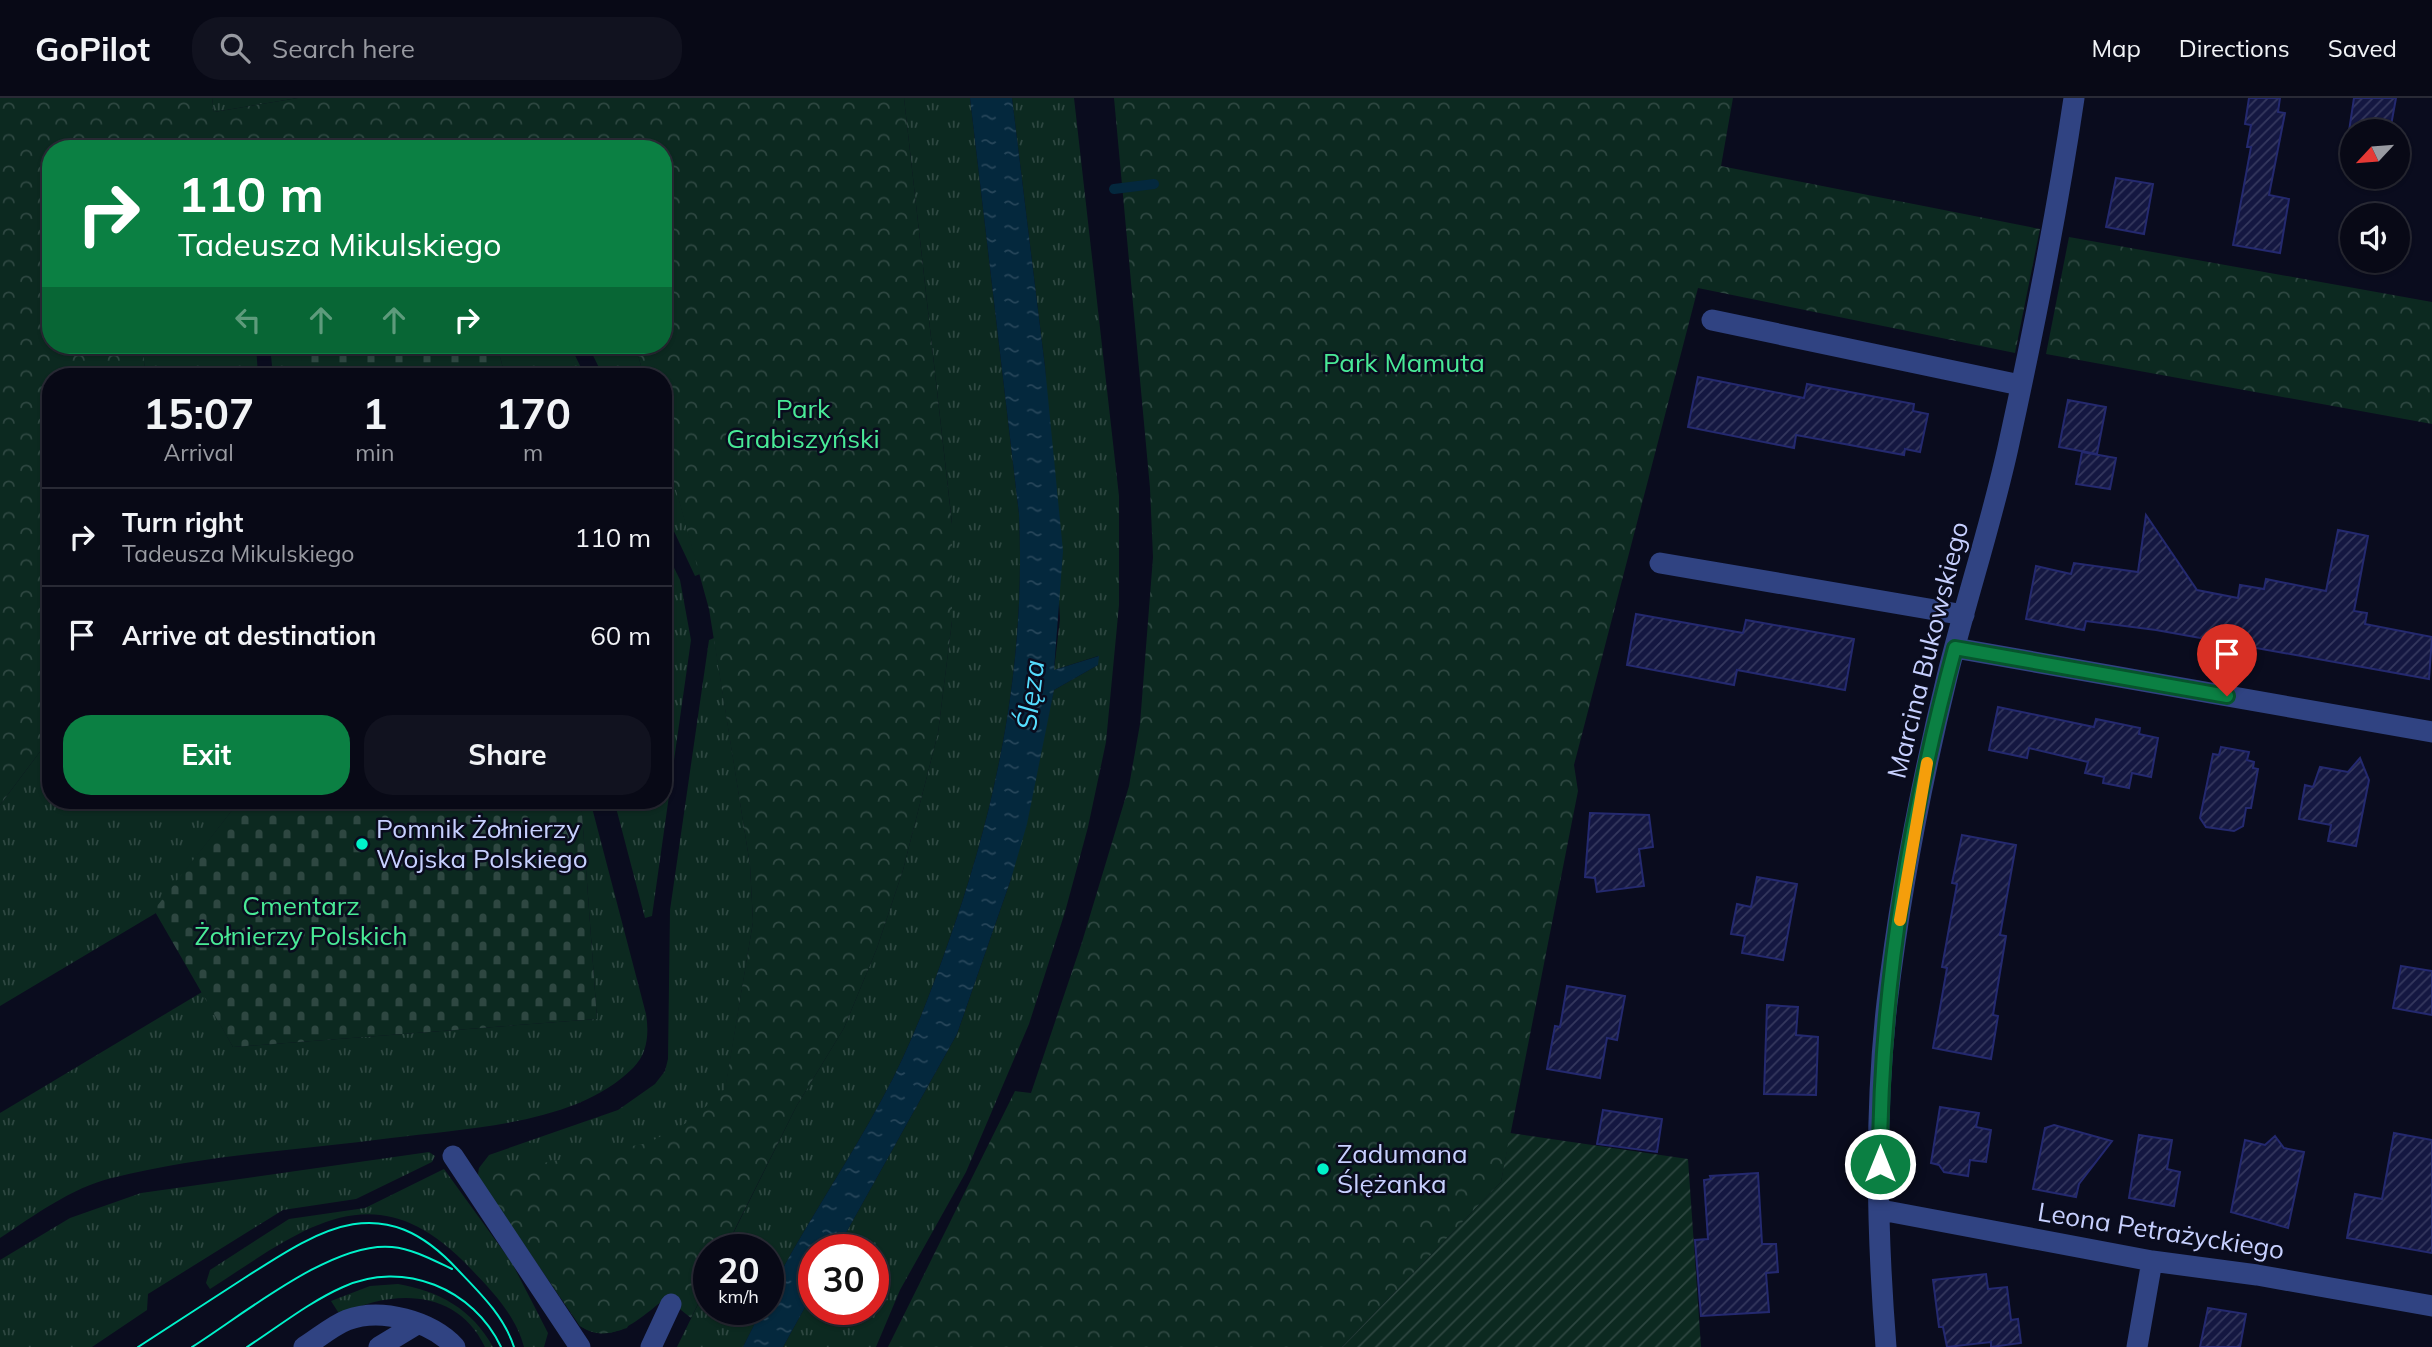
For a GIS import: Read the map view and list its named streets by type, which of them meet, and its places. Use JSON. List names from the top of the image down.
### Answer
{
  "streets": {
    "street": ["Marcina Bukowskiego", "Leona Petrażyckiego"]
  },
  "crossings": [
    ["Marcina Bukowskiego", "Leona Petrażyckiego"]
  ],
  "water": ["Ślęza"],
  "parks": ["Park Mamuta", "Park Grabiszyński", "Cmentarz Żołnierzy Polskich"],
  "places": ["Pomnik Żołnierzy Wojska Polskiego", "Zadumana Ślężanka"],
  "north": "bottom left",
  "page": {
    "header": "GoPilot",
    "search": "Search here",
    "nav": ["Map", "Directions", "Saved"],
    "turn": ["110 m", "Tadeusza Mikulskiego"],
    "eta": [
      "15:07",
      "Arrival",
      "1",
      "min",
      "170",
      "m"
    ],
    "list": [
      {
        "name": "Turn right",
        "note": "Tadeusza Mikulskiego",
        "value": "110 m"
      },
      {
        "name": "Arrive at destination",
        "value": "60 m"
      }
    ],
    "buttons": ["Exit", "Share"],
    "speed": "20 km/h",
    "limit": "30"
  }
}
